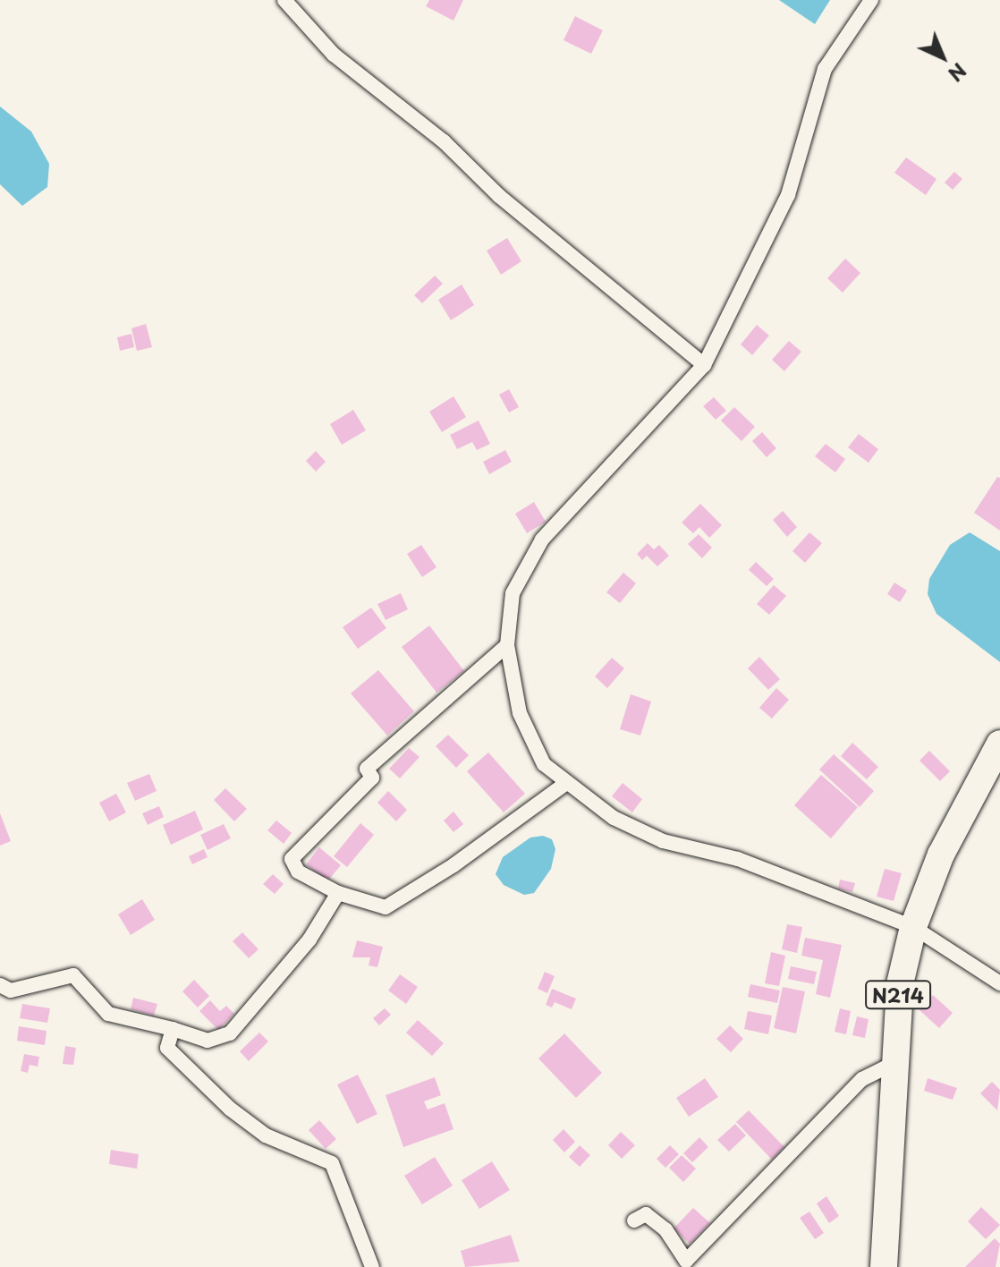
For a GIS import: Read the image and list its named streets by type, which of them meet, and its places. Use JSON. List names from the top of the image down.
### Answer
{
  "streets": {
    "highway": ["N214"]
  },
  "north": "bottom right"
}
